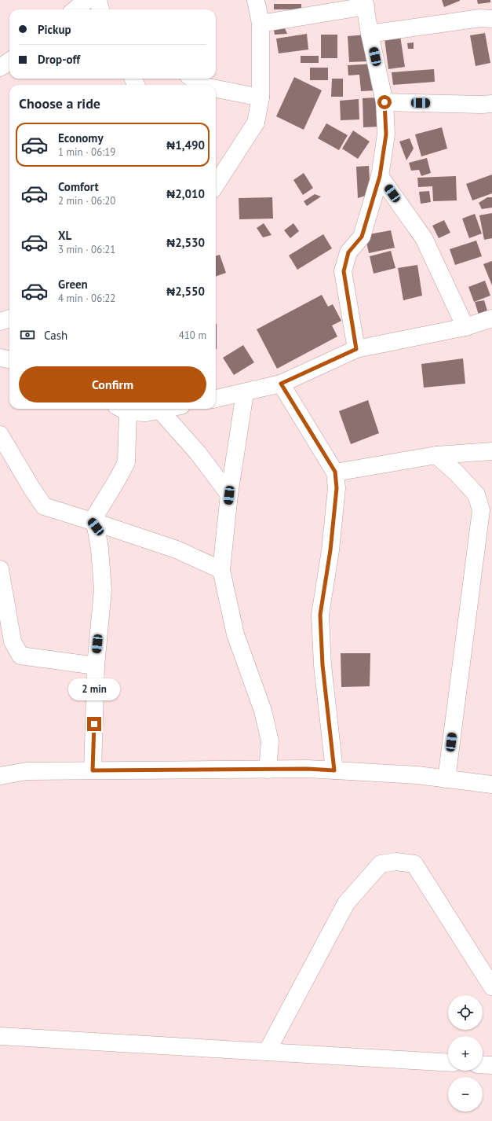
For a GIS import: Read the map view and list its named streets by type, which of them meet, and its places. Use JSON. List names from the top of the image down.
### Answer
{
  "page": {
    "banner": ["Pickup", "Drop-off"],
    "heading": "Choose a ride",
    "list": [
      {
        "name": "Economy",
        "note": "1 min · 06:19",
        "value": "₦1,490"
      },
      {
        "name": "Comfort",
        "note": "2 min · 06:20",
        "value": "₦2,010"
      },
      {
        "name": "XL",
        "note": "3 min · 06:21",
        "value": "₦2,530"
      },
      {
        "name": "Green",
        "note": "4 min · 06:22",
        "value": "₦2,550"
      }
    ],
    "pay": ["Cash", "410 m"],
    "buttons": "Confirm",
    "bubble": "2 min",
    "map_buttons": ["+", "−"]
  }
}
